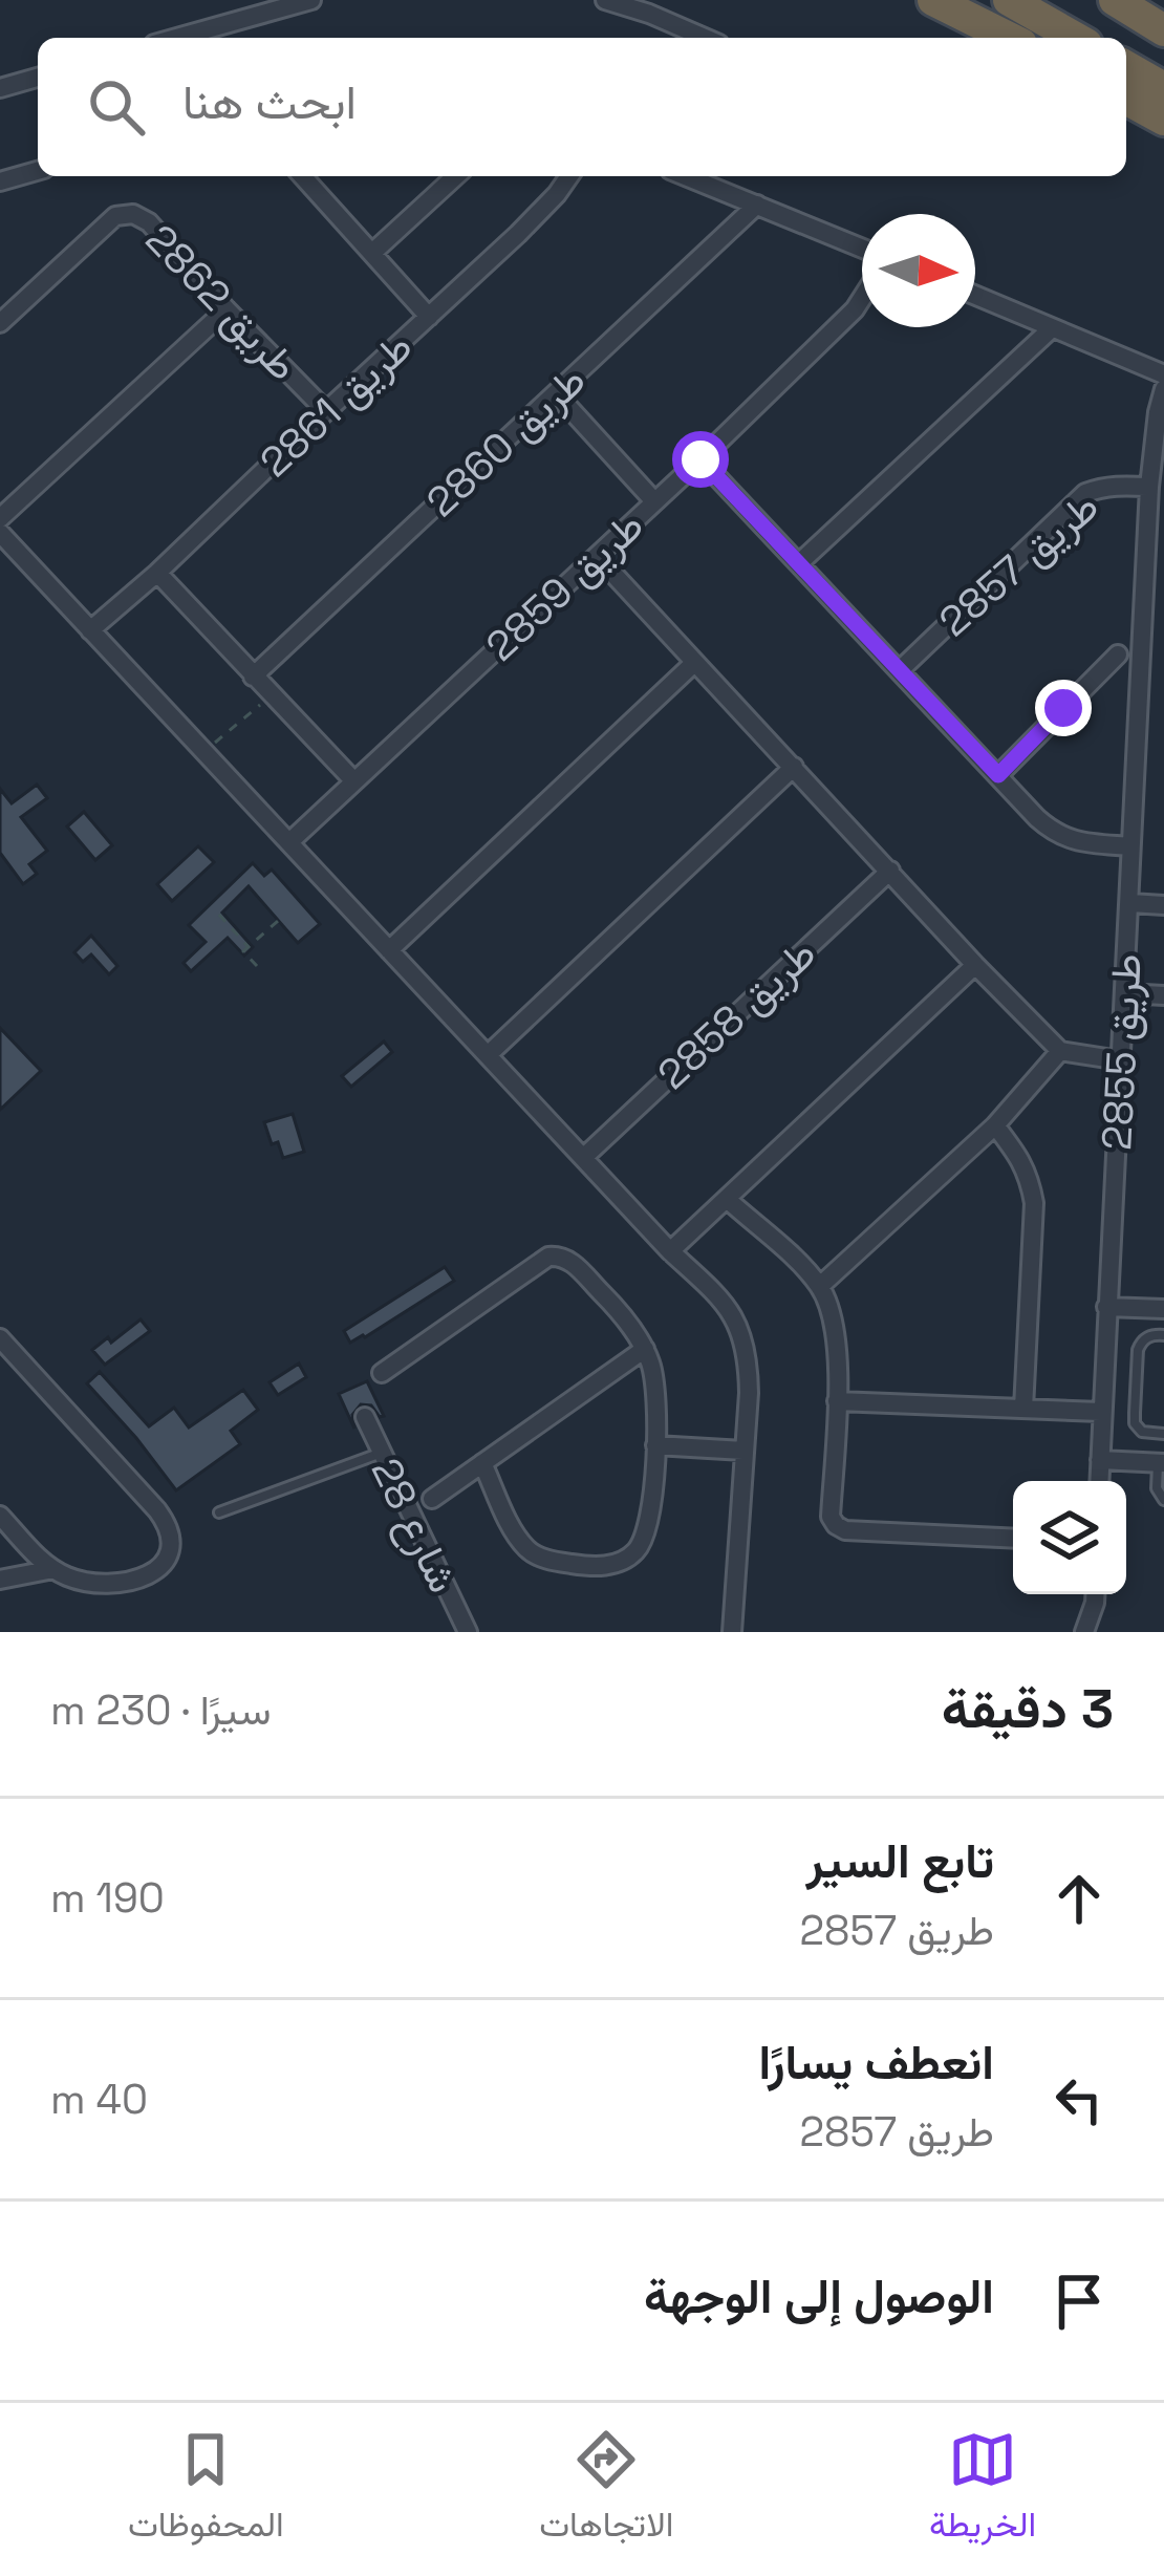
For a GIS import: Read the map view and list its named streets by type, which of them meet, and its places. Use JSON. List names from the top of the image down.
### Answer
{
  "streets": {
    "street": [
      "طريق 2862",
      "طريق 2861",
      "طريق 2860",
      "طريق 2857",
      "طريق 2859",
      "طريق 2858",
      "طريق 2855",
      "شارع 28"
    ]
  },
  "crossings": [
    ["طريق 2862", "طريق 2861"],
    ["طريق 2857", "طريق 2859"],
    ["طريق 2857", "طريق 2855"]
  ],
  "north": "right",
  "page": {
    "search": "ابحث هنا",
    "heading": ["3 دقيقة", "سيرًا · 230 m"],
    "list": [
      ["تابع السير", "طريق 2857", "190 m"],
      ["انعطف يسارًا", "طريق 2857", "40 m"],
      "الوصول إلى الوجهة"
    ],
    "nav": ["الخريطة", "الاتجاهات", "المحفوظات"]
  }
}
